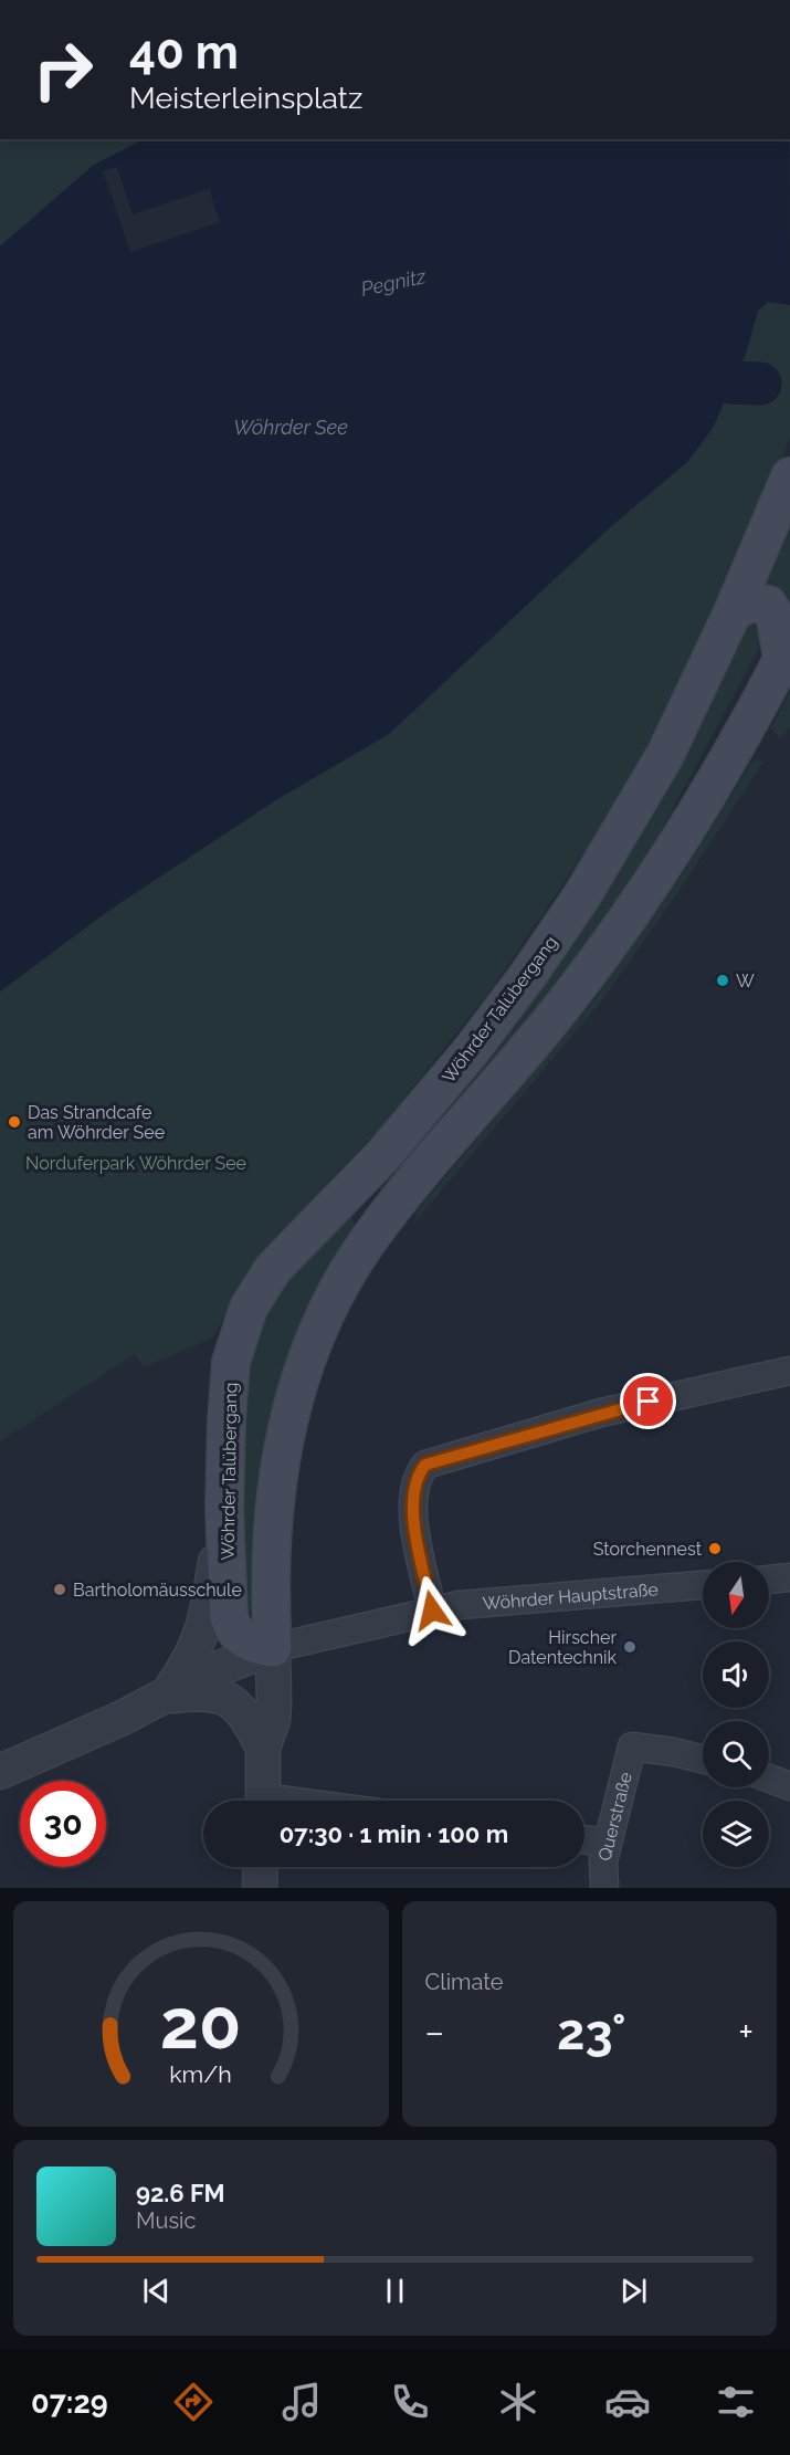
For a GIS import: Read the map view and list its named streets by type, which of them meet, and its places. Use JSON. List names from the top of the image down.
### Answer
{
  "streets": {
    "main road": ["Wöhrder Talübergang"],
    "street": ["Wöhrder Hauptstraße", "Querstraße"]
  },
  "crossings": [
    ["Wöhrder Talübergang", "Wöhrder Hauptstraße"]
  ],
  "water": ["Pegnitz", "Wöhrder See"],
  "parks": ["Norduferpark Wöhrder See"],
  "places": [
    "W",
    "Das Strandcafe am Wöhrder See",
    "Storchennest",
    "Bartholomäusschule",
    "Hirscher Datentechnik"
  ],
  "north": "bottom",
  "page": {
    "turn": ["40 m", "Meisterleinsplatz"],
    "limit": "30",
    "trip": "07:30 · 1 min · 100 m",
    "tile": "Climate",
    "heat": ["−", "23°", "+"],
    "song": ["92.6 FM", "Music"],
    "tabs": "07:29",
    "gauge": ["20", "km/h"]
  }
}
